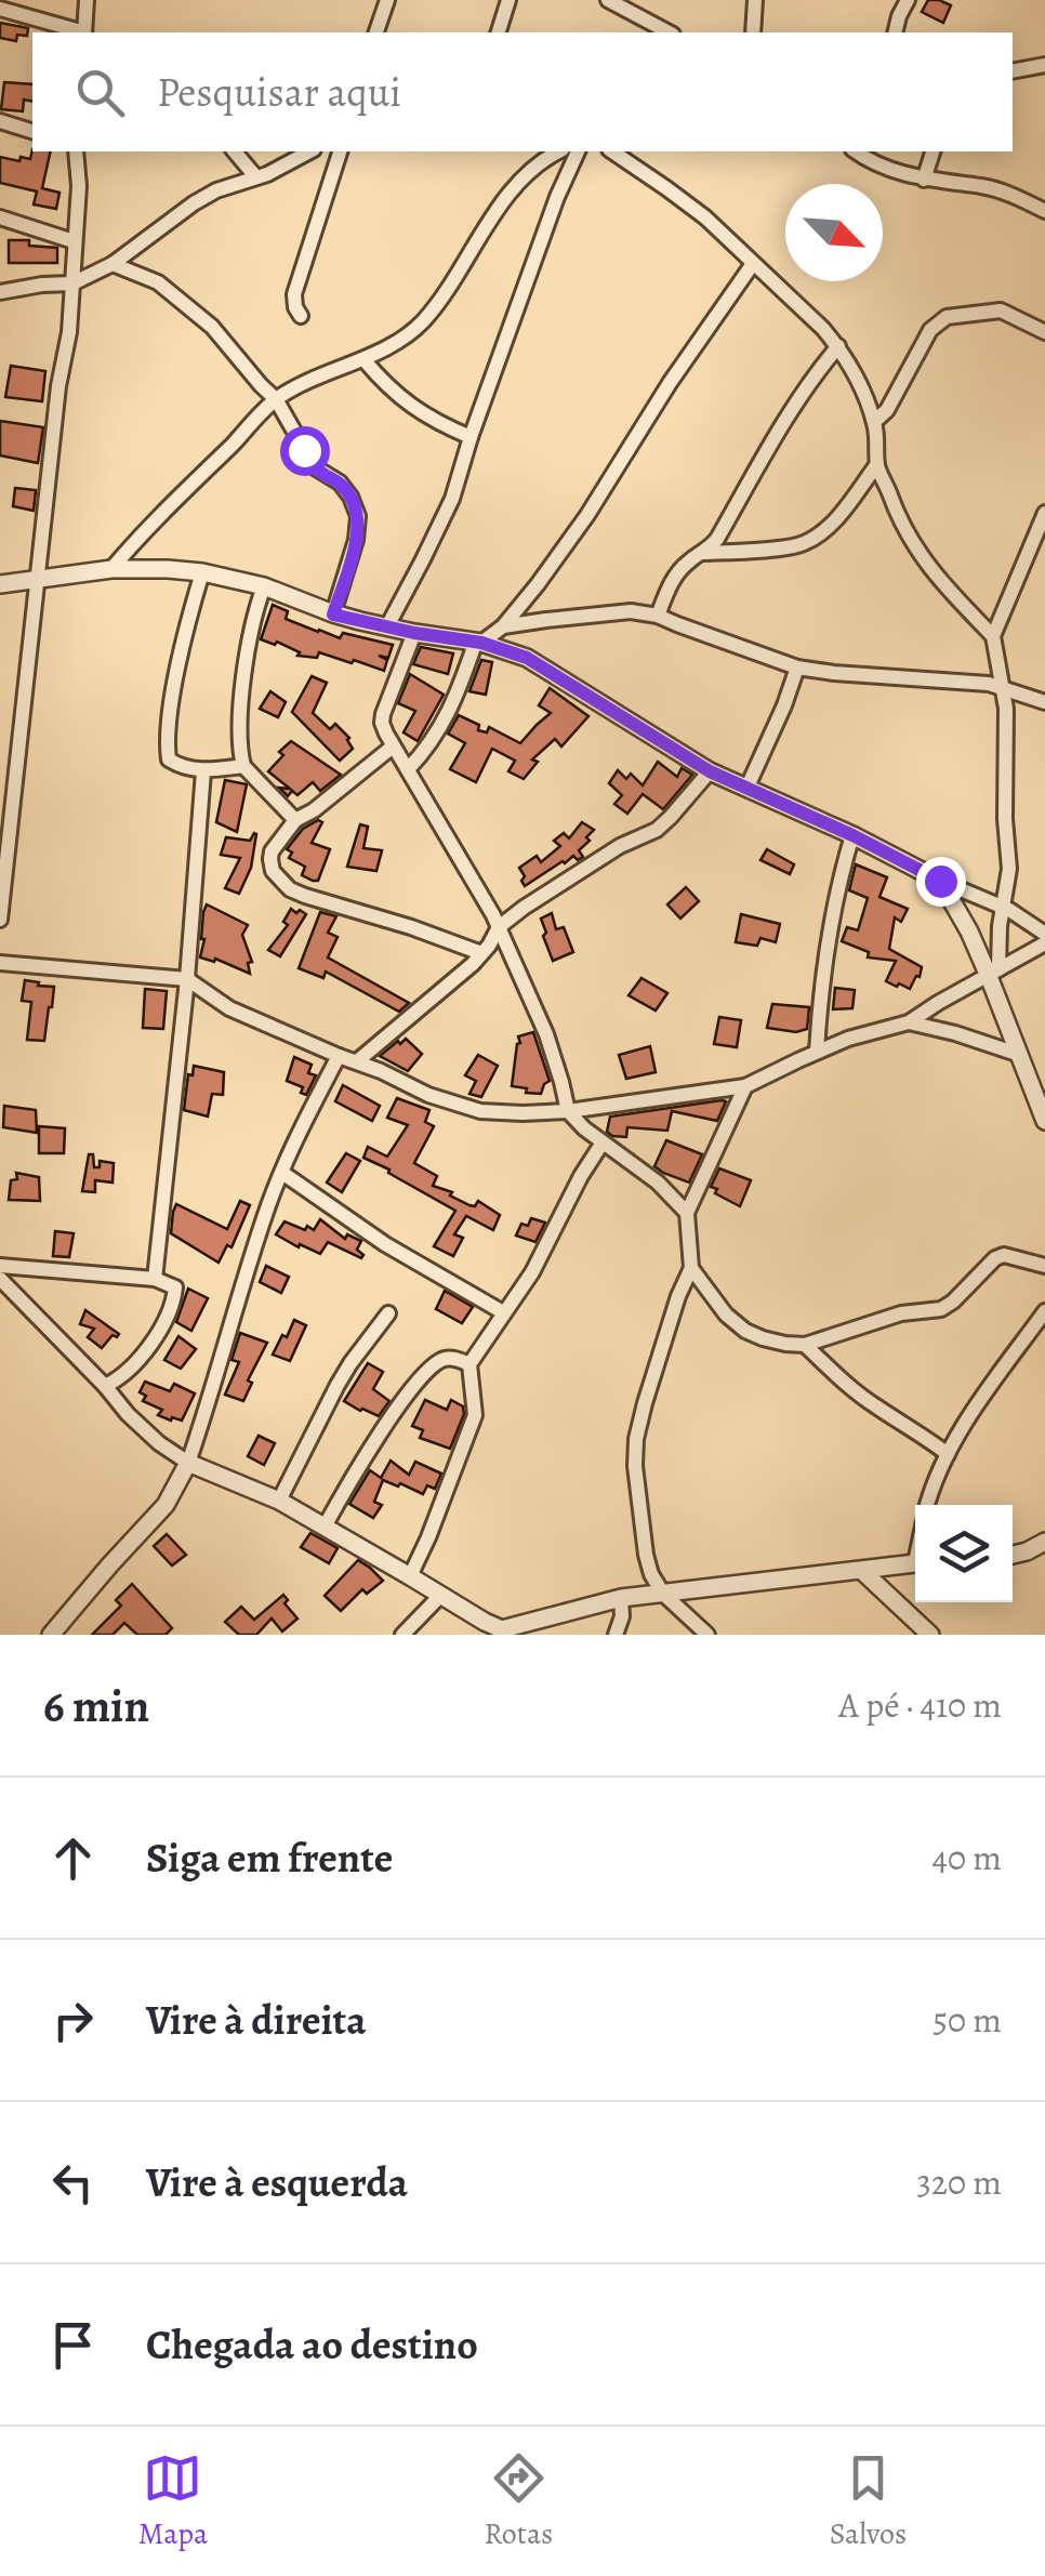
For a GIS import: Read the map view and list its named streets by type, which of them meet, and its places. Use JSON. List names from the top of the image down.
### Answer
{
  "north": "bottom right",
  "page": {
    "search": "Pesquisar aqui",
    "heading": ["6 min", "A pé · 410 m"],
    "list": [
      ["Siga em frente", "40 m"],
      ["Vire à direita", "50 m"],
      ["Vire à esquerda", "320 m"],
      "Chegada ao destino"
    ],
    "nav": ["Mapa", "Rotas", "Salvos"]
  }
}
